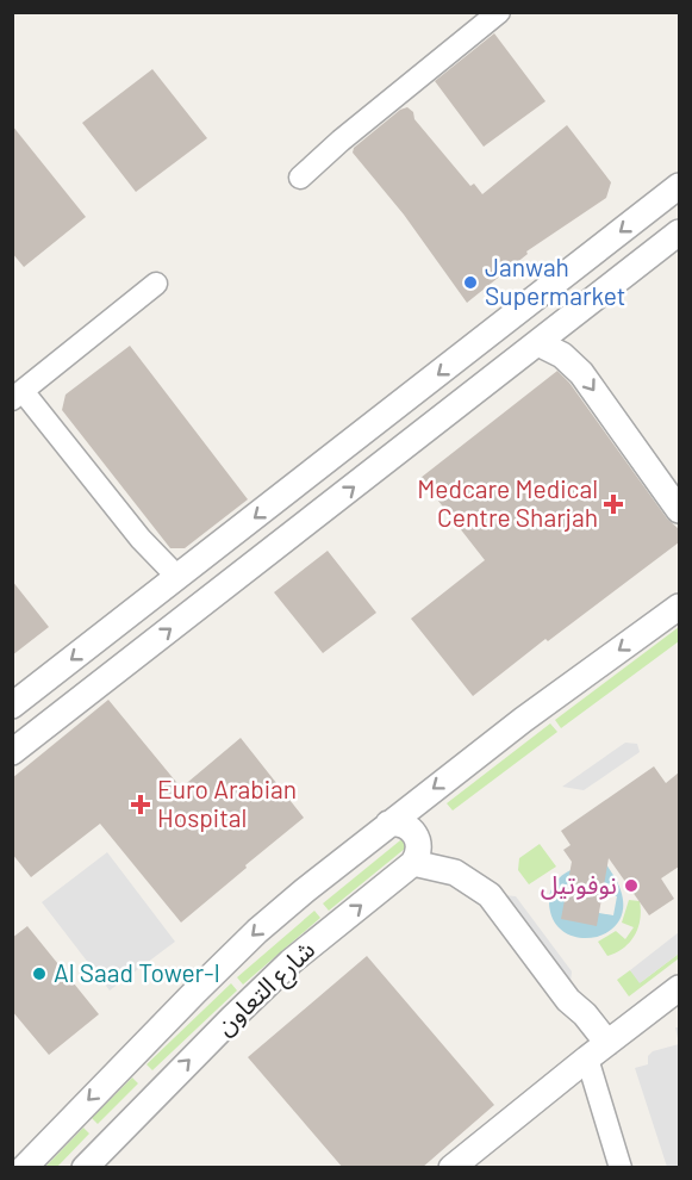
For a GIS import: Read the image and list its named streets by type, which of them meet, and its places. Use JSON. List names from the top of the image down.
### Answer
{
  "streets": {
    "street": ["شارع التعاون"]
  },
  "places": {
    "other": ["Janwah Supermarket", "نوفوتيل", "Al Saad Tower-I"],
    "health": ["Medcare Medical Centre Sharjah", "Euro Arabian Hospital"]
  }
}
